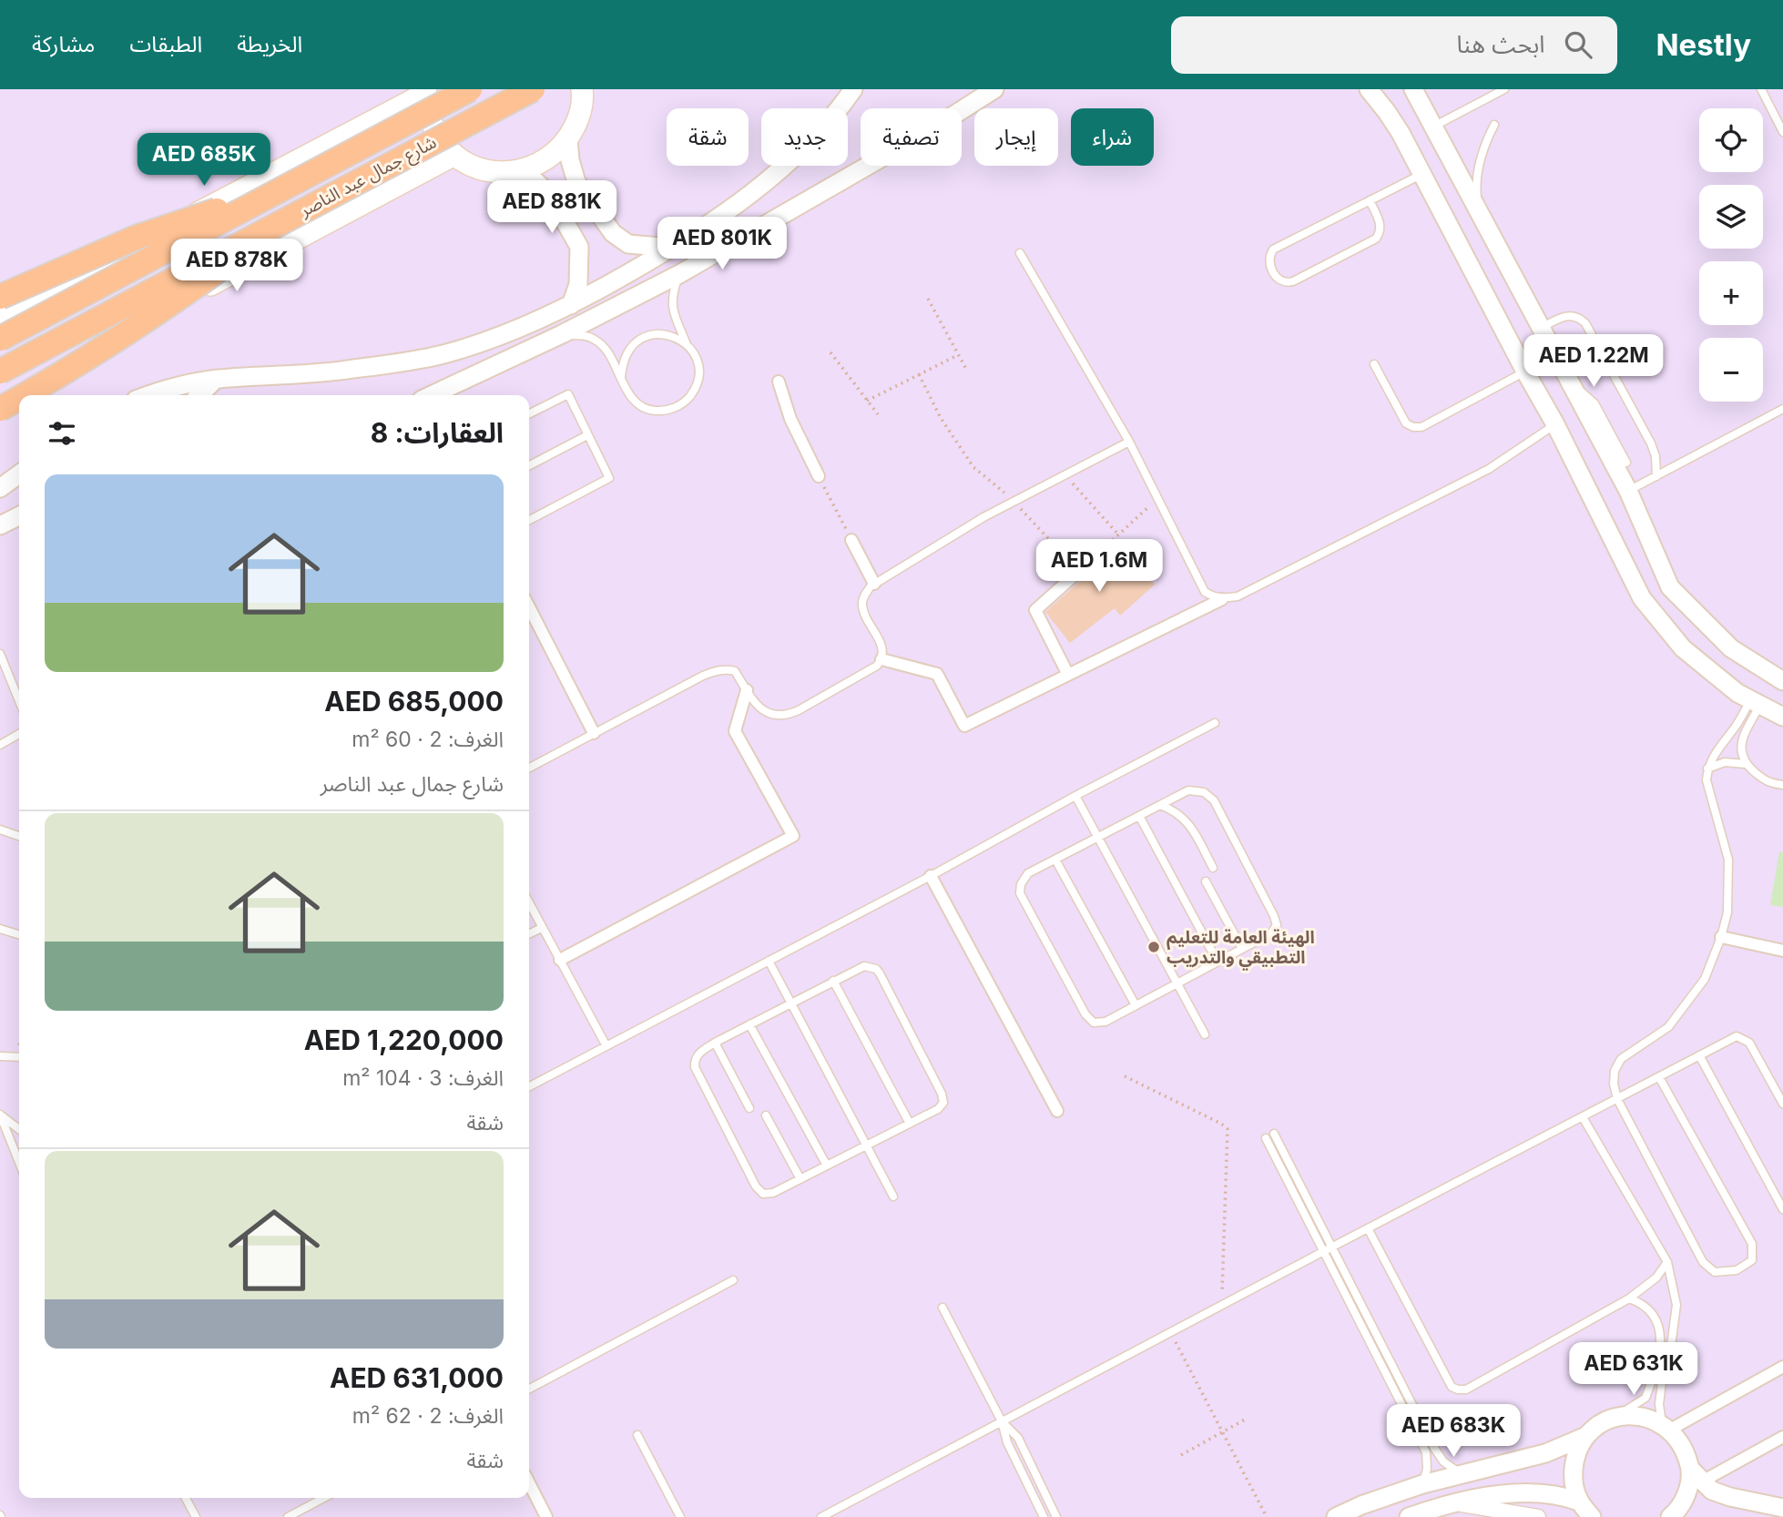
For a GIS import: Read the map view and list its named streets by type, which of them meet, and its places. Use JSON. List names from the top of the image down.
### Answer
{
  "streets": {
    "highway": ["شارع جمال عبد الناصر"]
  },
  "places": ["الهيئة العامة للتعليم التطبيقي والتدريب"],
  "page": {
    "header": "Nestly",
    "search": "ابحث هنا",
    "nav": ["الخريطة", "الطبقات", "مشاركة"],
    "map_buttons": ["+", "−"],
    "chip": [
      "شراء",
      "إيجار",
      "تصفية",
      "جديد",
      "شقة"
    ],
    "price": [
      "AED 685K",
      "AED 881K",
      "AED 801K",
      "AED 878K",
      "AED 1.22M",
      "AED 1.6M",
      "AED 631K",
      "AED 683K"
    ],
    "heading": "العقارات: 8",
    "list": [
      {
        "name": "AED 685,000",
        "note": "الغرف: 2 · 60 m² · شارع جمال عبد الناصر"
      },
      {
        "name": "AED 1,220,000",
        "note": "الغرف: 3 · 104 m² · شقة"
      },
      {
        "name": "AED 631,000",
        "note": "الغرف: 2 · 62 m² · شقة"
      }
    ]
  }
}
